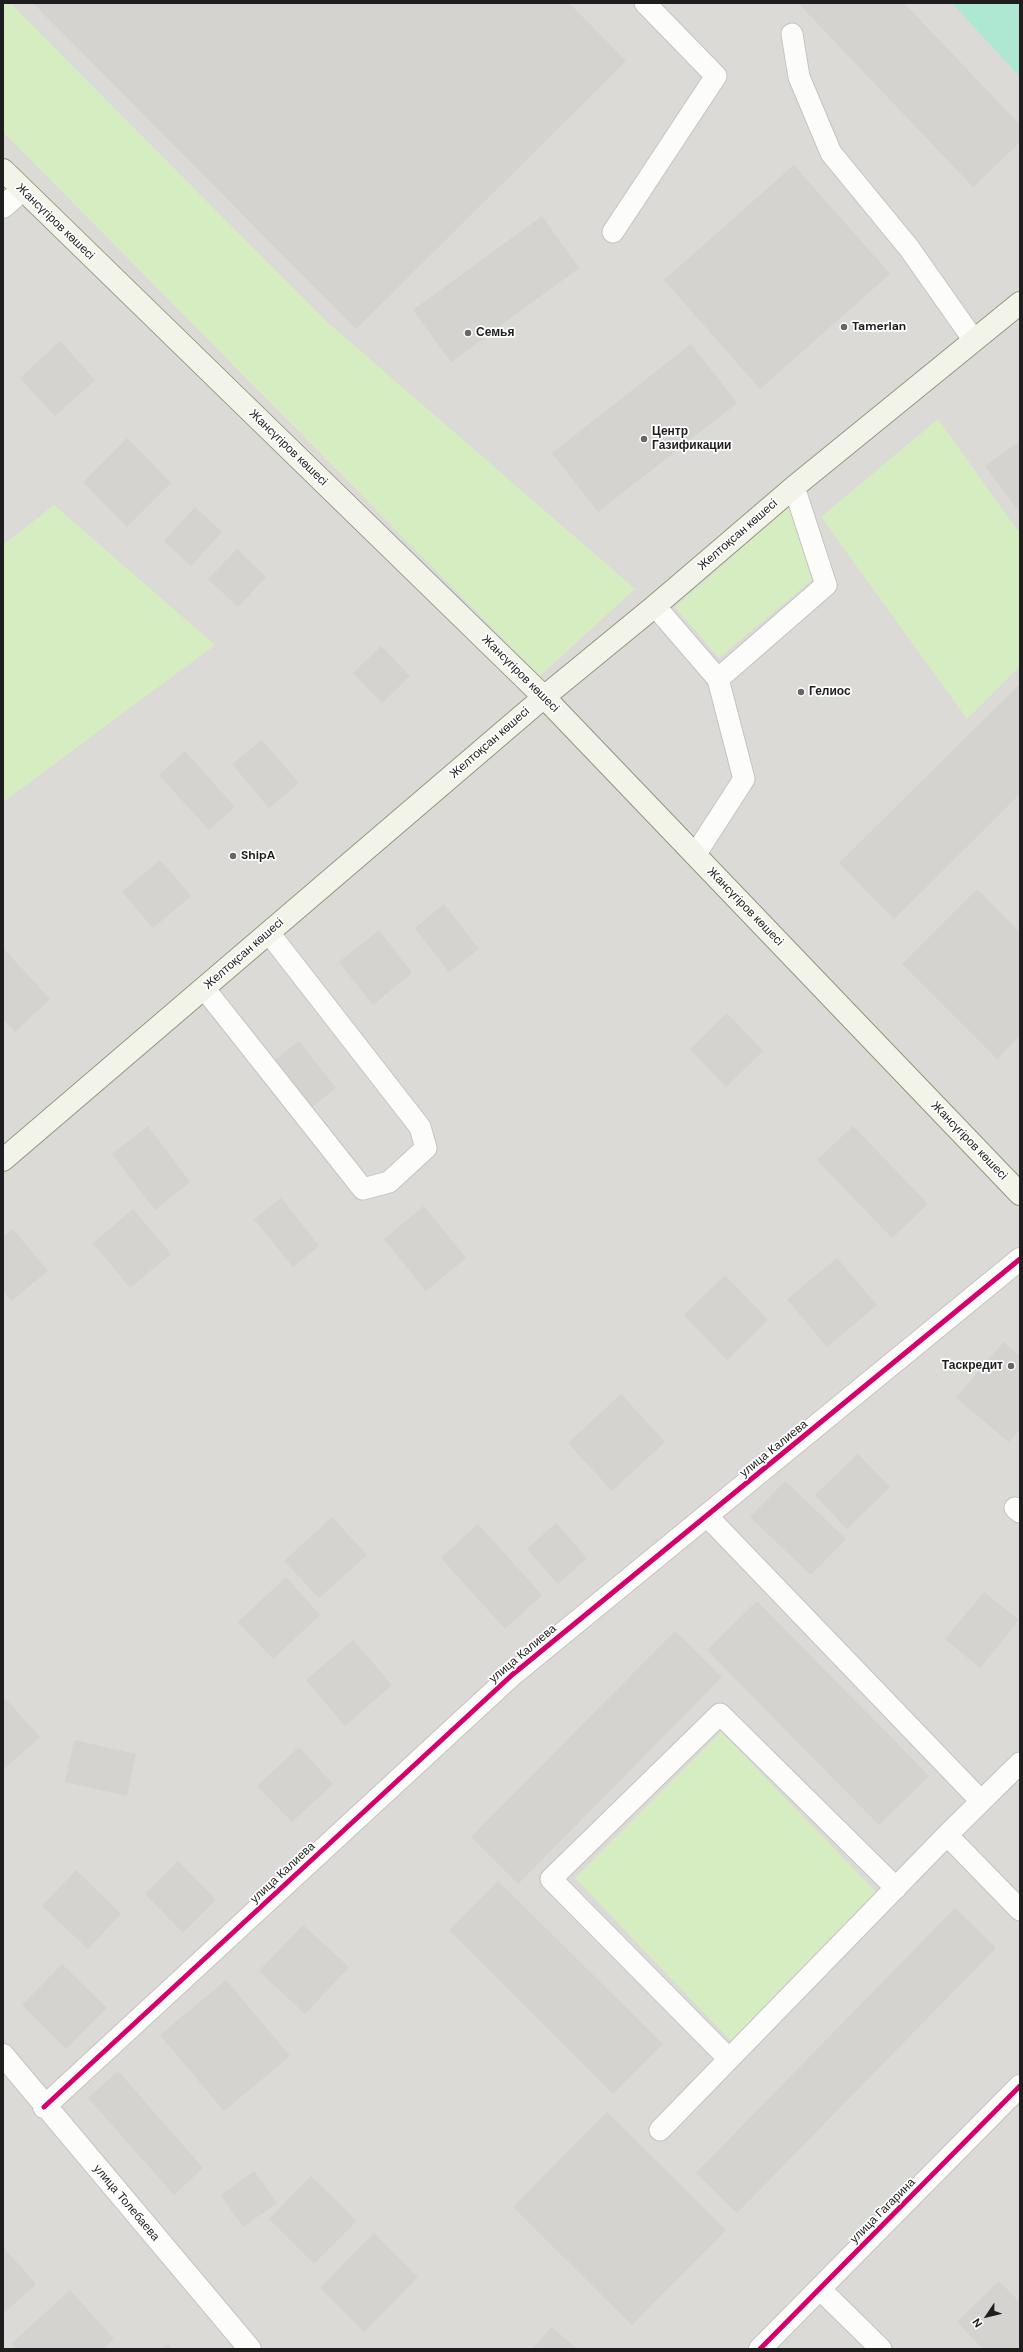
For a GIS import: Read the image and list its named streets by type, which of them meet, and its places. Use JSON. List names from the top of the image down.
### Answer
{
  "streets": {
    "main road": ["Жансүгіров көшесі", "Желтоқсан көшесі"],
    "street": ["улица Калиева", "улица Толебаева", "улица Гагарина"]
  },
  "crossings": [
    ["Жансүгіров көшесі", "Желтоқсан көшесі"],
    ["улица Калиева", "улица Толебаева"]
  ],
  "places": [
    "Tamerlan",
    "Семья",
    "Центр Газификации",
    "Гелиос",
    "ShipA",
    "Таскредит"
  ],
  "north": "bottom left"
}
